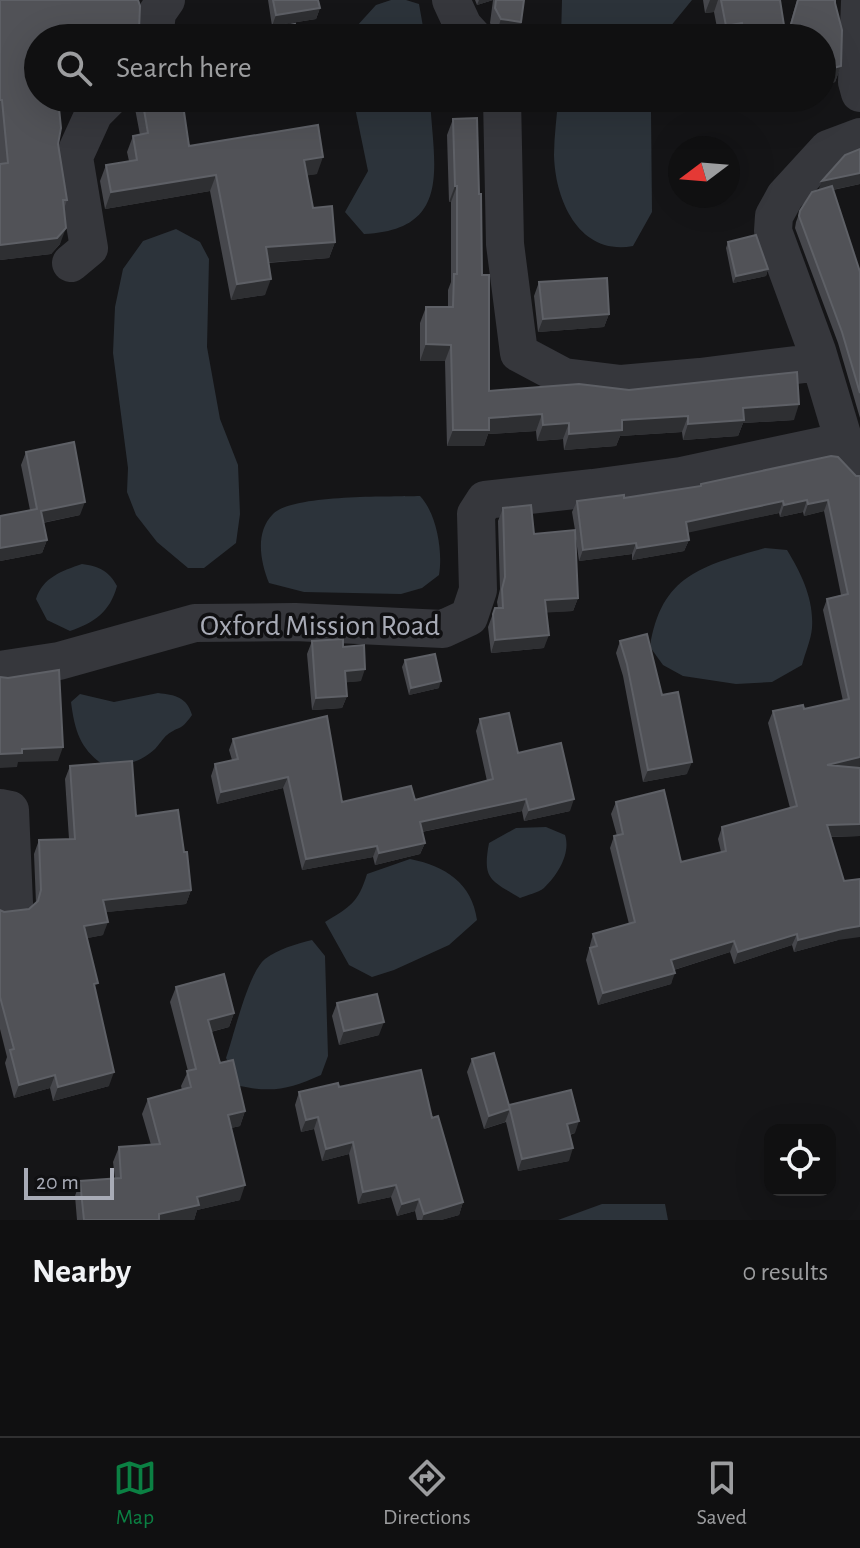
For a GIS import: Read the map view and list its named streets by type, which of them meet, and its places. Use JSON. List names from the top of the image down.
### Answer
{
  "streets": {
    "street": ["Oxford Mission Road"]
  },
  "scale_bar": "20 m",
  "north": "left",
  "page": {
    "search": "Search here",
    "scale": "20 m",
    "heading": ["Nearby", "0 results"],
    "nav": ["Map", "Directions", "Saved"]
  }
}
